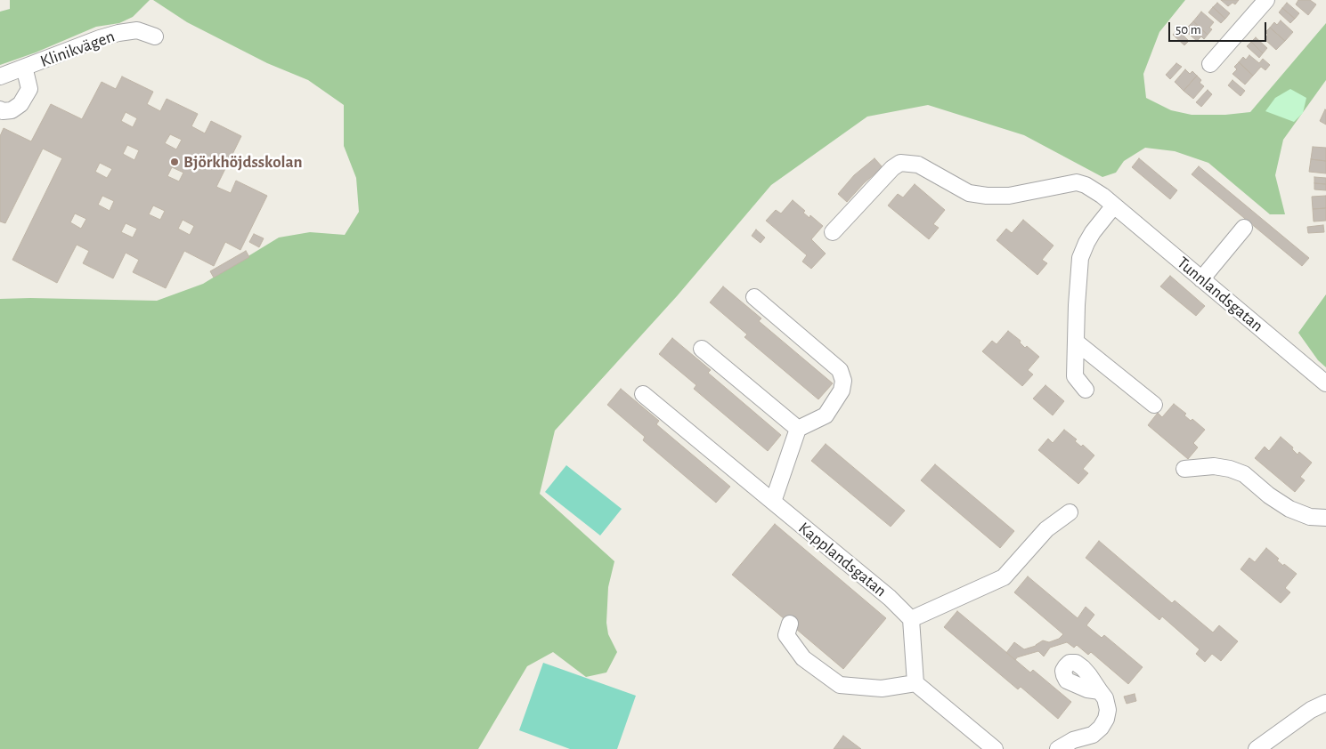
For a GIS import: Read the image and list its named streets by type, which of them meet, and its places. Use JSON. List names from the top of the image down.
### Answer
{
  "streets": {
    "street": ["Klinikvägen", "Tunnlandsgatan", "Kapplandsgatan"]
  },
  "places": ["Björkhöjdsskolan"],
  "scale_bar": "50 m"
}
